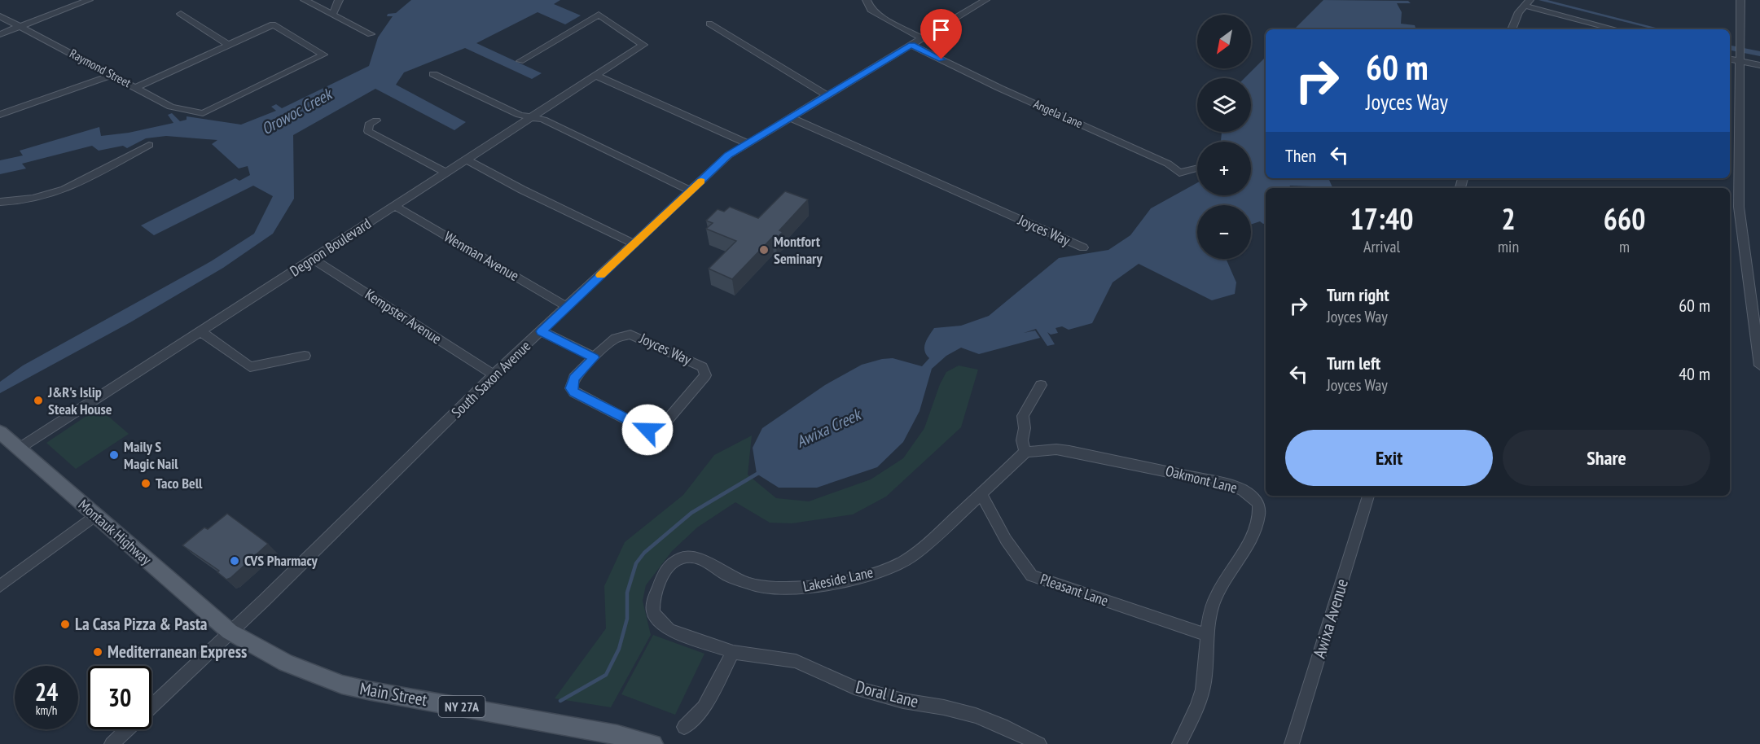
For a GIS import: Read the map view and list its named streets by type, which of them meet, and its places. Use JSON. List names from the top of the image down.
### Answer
{
  "streets": {
    "main road": ["Montauk Highway", "Main Street", "NY 27A"],
    "street": [
      "Raymond Street",
      "Angela Lane",
      "Joyces Way",
      "Degnon Boulevard",
      "Wenman Avenue",
      "Kempster Avenue",
      "South Saxon Avenue",
      "Oakmont Lane",
      "Lakeside Lane",
      "Pleasant Lane",
      "Awixa Avenue",
      "Doral Lane"
    ]
  },
  "crossings": [
    ["Angela Lane", "South Saxon Avenue"],
    ["Joyces Way", "South Saxon Avenue"],
    ["Degnon Boulevard", "Wenman Avenue"],
    ["Degnon Boulevard", "Kempster Avenue"],
    ["Degnon Boulevard", "Montauk Highway"],
    ["Wenman Avenue", "South Saxon Avenue"],
    ["Kempster Avenue", "South Saxon Avenue"],
    ["South Saxon Avenue", "Montauk Highway"],
    ["South Saxon Avenue", "Main Street"],
    ["Oakmont Lane", "Lakeside Lane"],
    ["Oakmont Lane", "Pleasant Lane"],
    ["Montauk Highway", "Main Street"],
    ["Lakeside Lane", "Pleasant Lane"],
    ["Lakeside Lane", "Doral Lane"]
  ],
  "water": ["Orowoc Creek", "Awixa Creek"],
  "places": [
    "Montfort Seminary",
    "J&R's Islip Steak House",
    "Maily S Magic Nail",
    "Taco Bell",
    "CVS Pharmacy",
    "La Casa Pizza & Pasta",
    "Mediterranean Express"
  ],
  "north": "bottom left",
  "page": {
    "map_buttons": ["+", "−"],
    "turn": ["60 m", "Joyces Way"],
    "then": "Then",
    "eta": [
      "17:40",
      "Arrival",
      "2",
      "min",
      "660",
      "m"
    ],
    "list": [
      {
        "name": "Turn right",
        "note": "Joyces Way",
        "value": "60 m"
      },
      {
        "name": "Turn left",
        "note": "Joyces Way",
        "value": "40 m"
      }
    ],
    "buttons": ["Exit", "Share"],
    "speed": "24 km/h",
    "limit": "30"
  }
}
